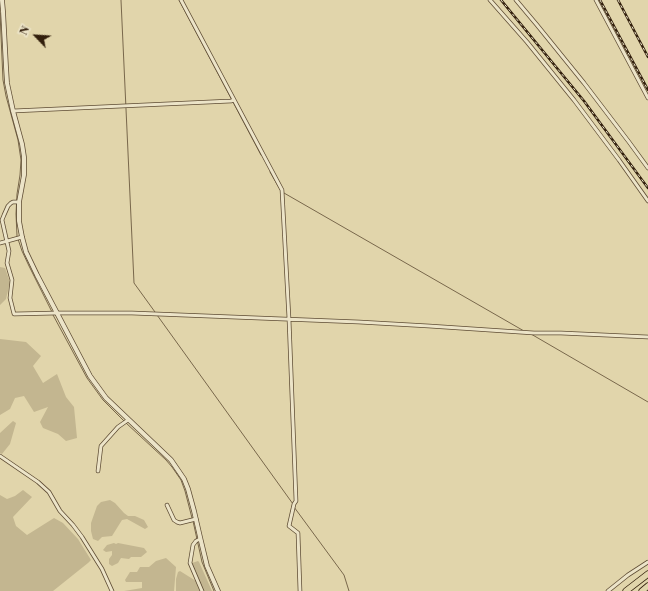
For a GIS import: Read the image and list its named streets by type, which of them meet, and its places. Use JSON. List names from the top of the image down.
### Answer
{
  "north": "top left"
}
